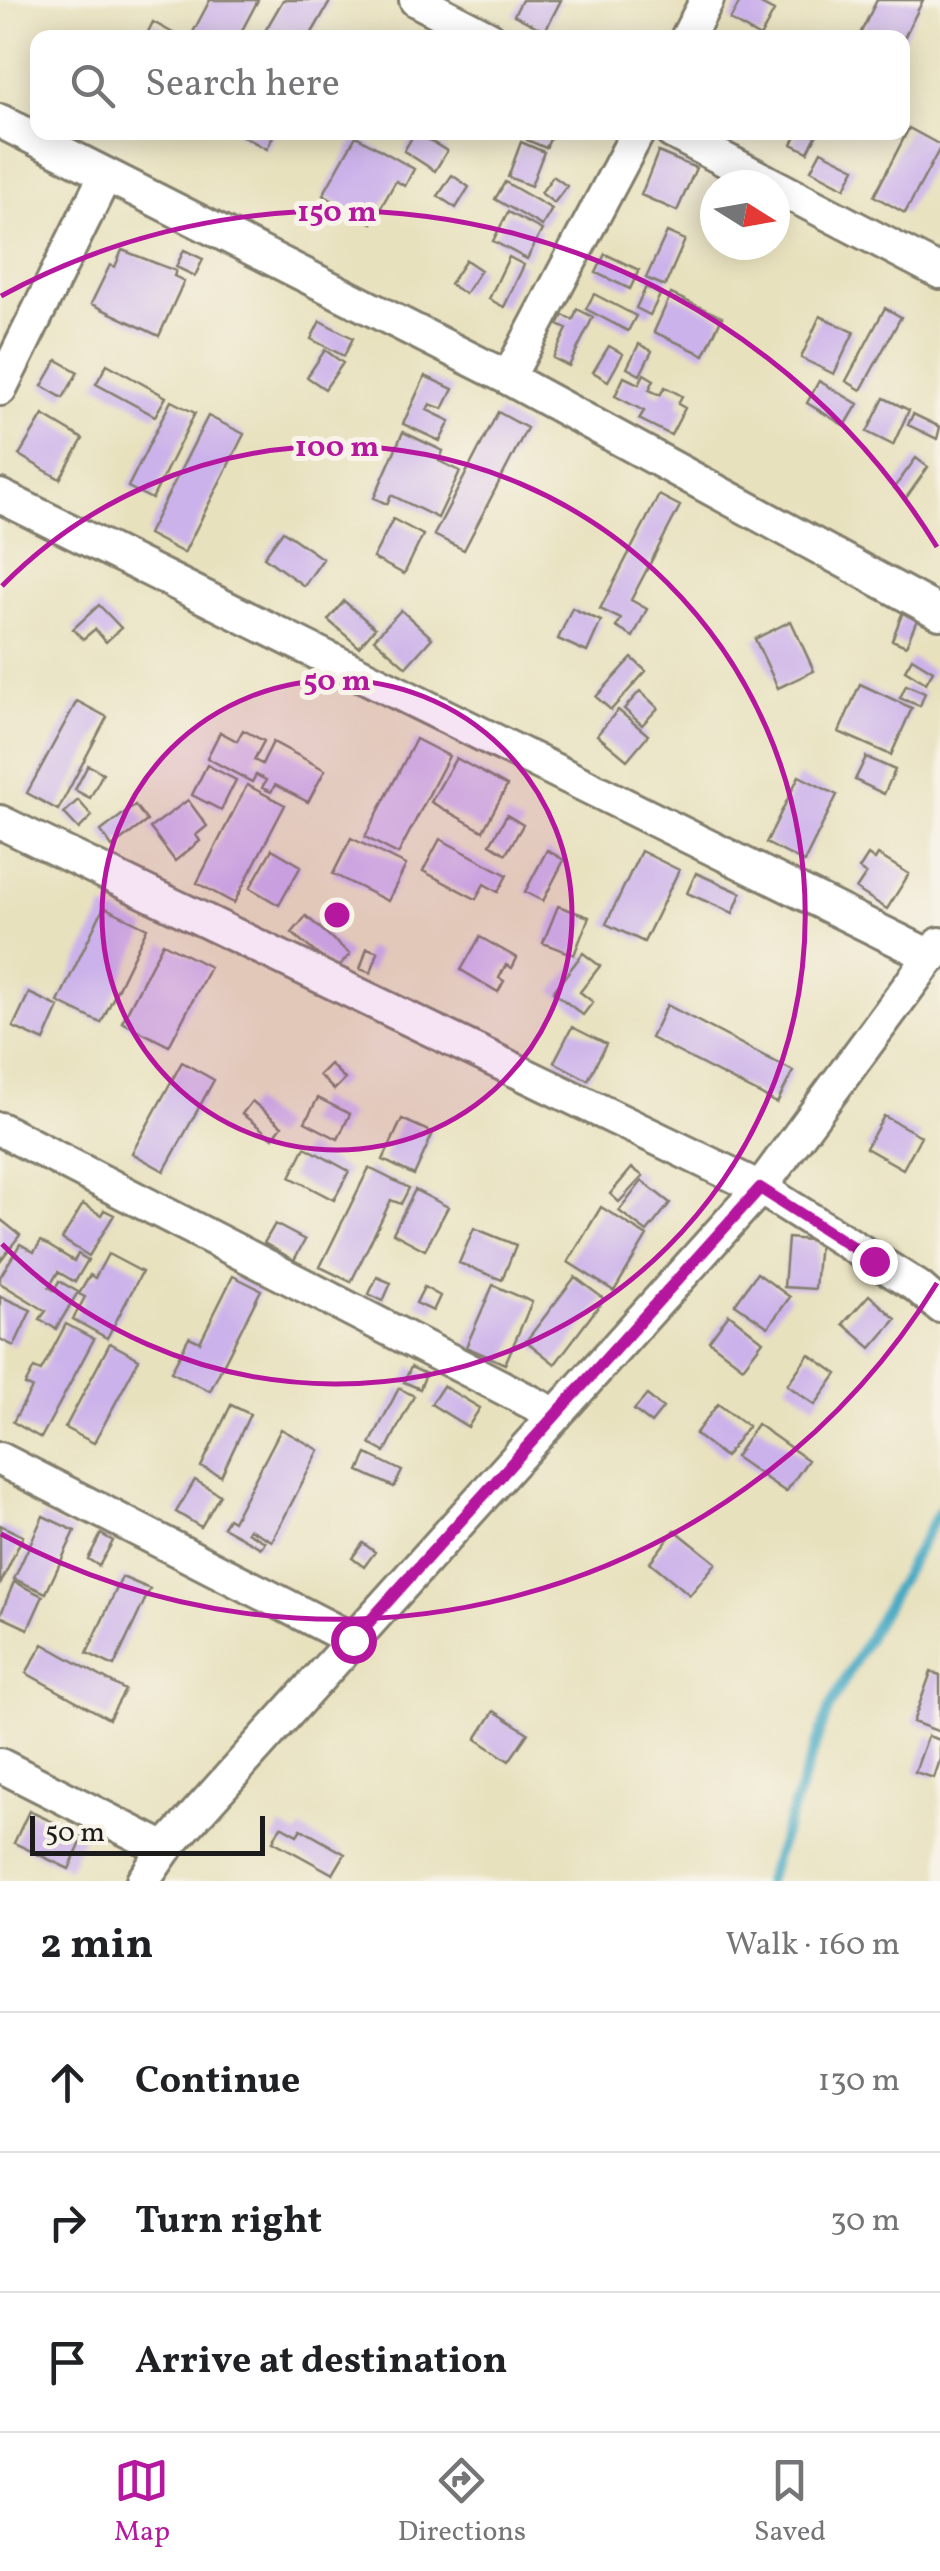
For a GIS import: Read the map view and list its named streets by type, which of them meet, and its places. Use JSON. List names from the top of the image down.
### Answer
{
  "scale_bar": "50 m",
  "north": "right",
  "page": {
    "search": "Search here",
    "scale": "50 m",
    "heading": ["2 min", "Walk · 160 m"],
    "list": [
      ["Continue", "130 m"],
      ["Turn right", "30 m"],
      "Arrive at destination"
    ],
    "nav": ["Map", "Directions", "Saved"]
  },
  "rings": ["150 m", "100 m", "50 m"]
}
